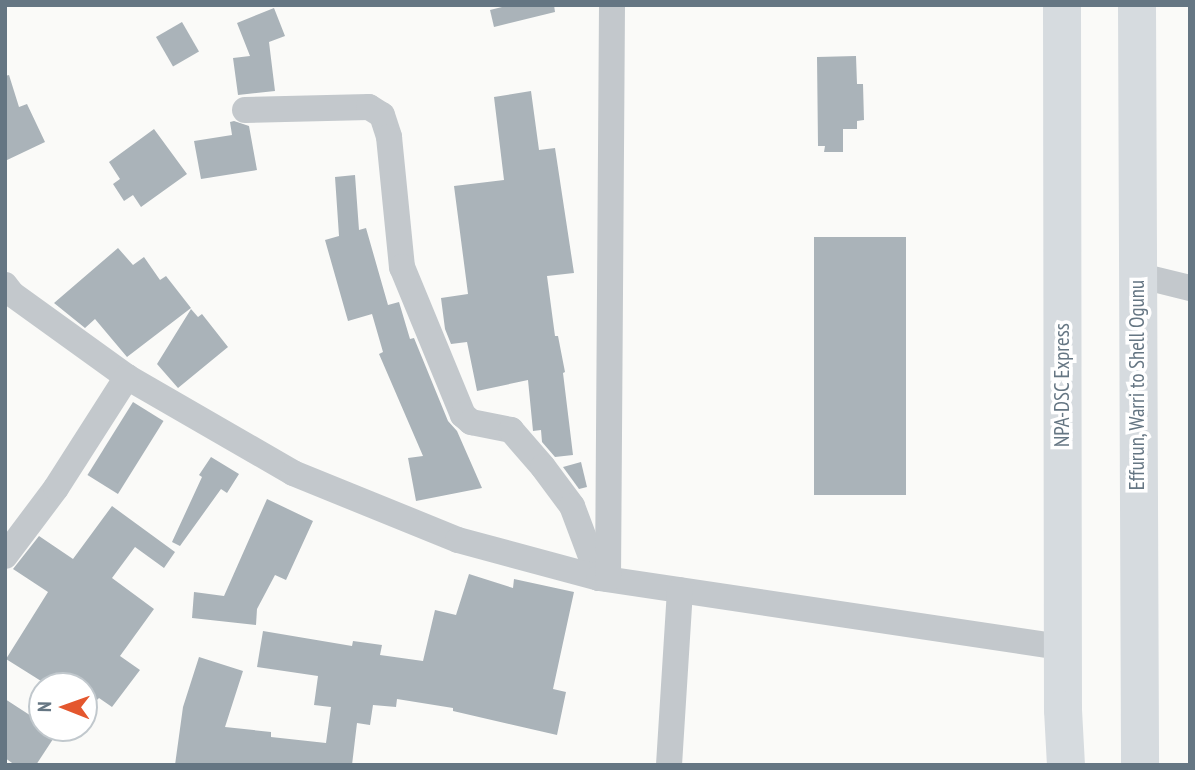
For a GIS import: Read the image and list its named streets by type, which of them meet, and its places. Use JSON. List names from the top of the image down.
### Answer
{
  "streets": {
    "main road": ["NPA-DSC Express", "Effurun, Warri to Shell Ogunu"]
  },
  "north": "left"
}
